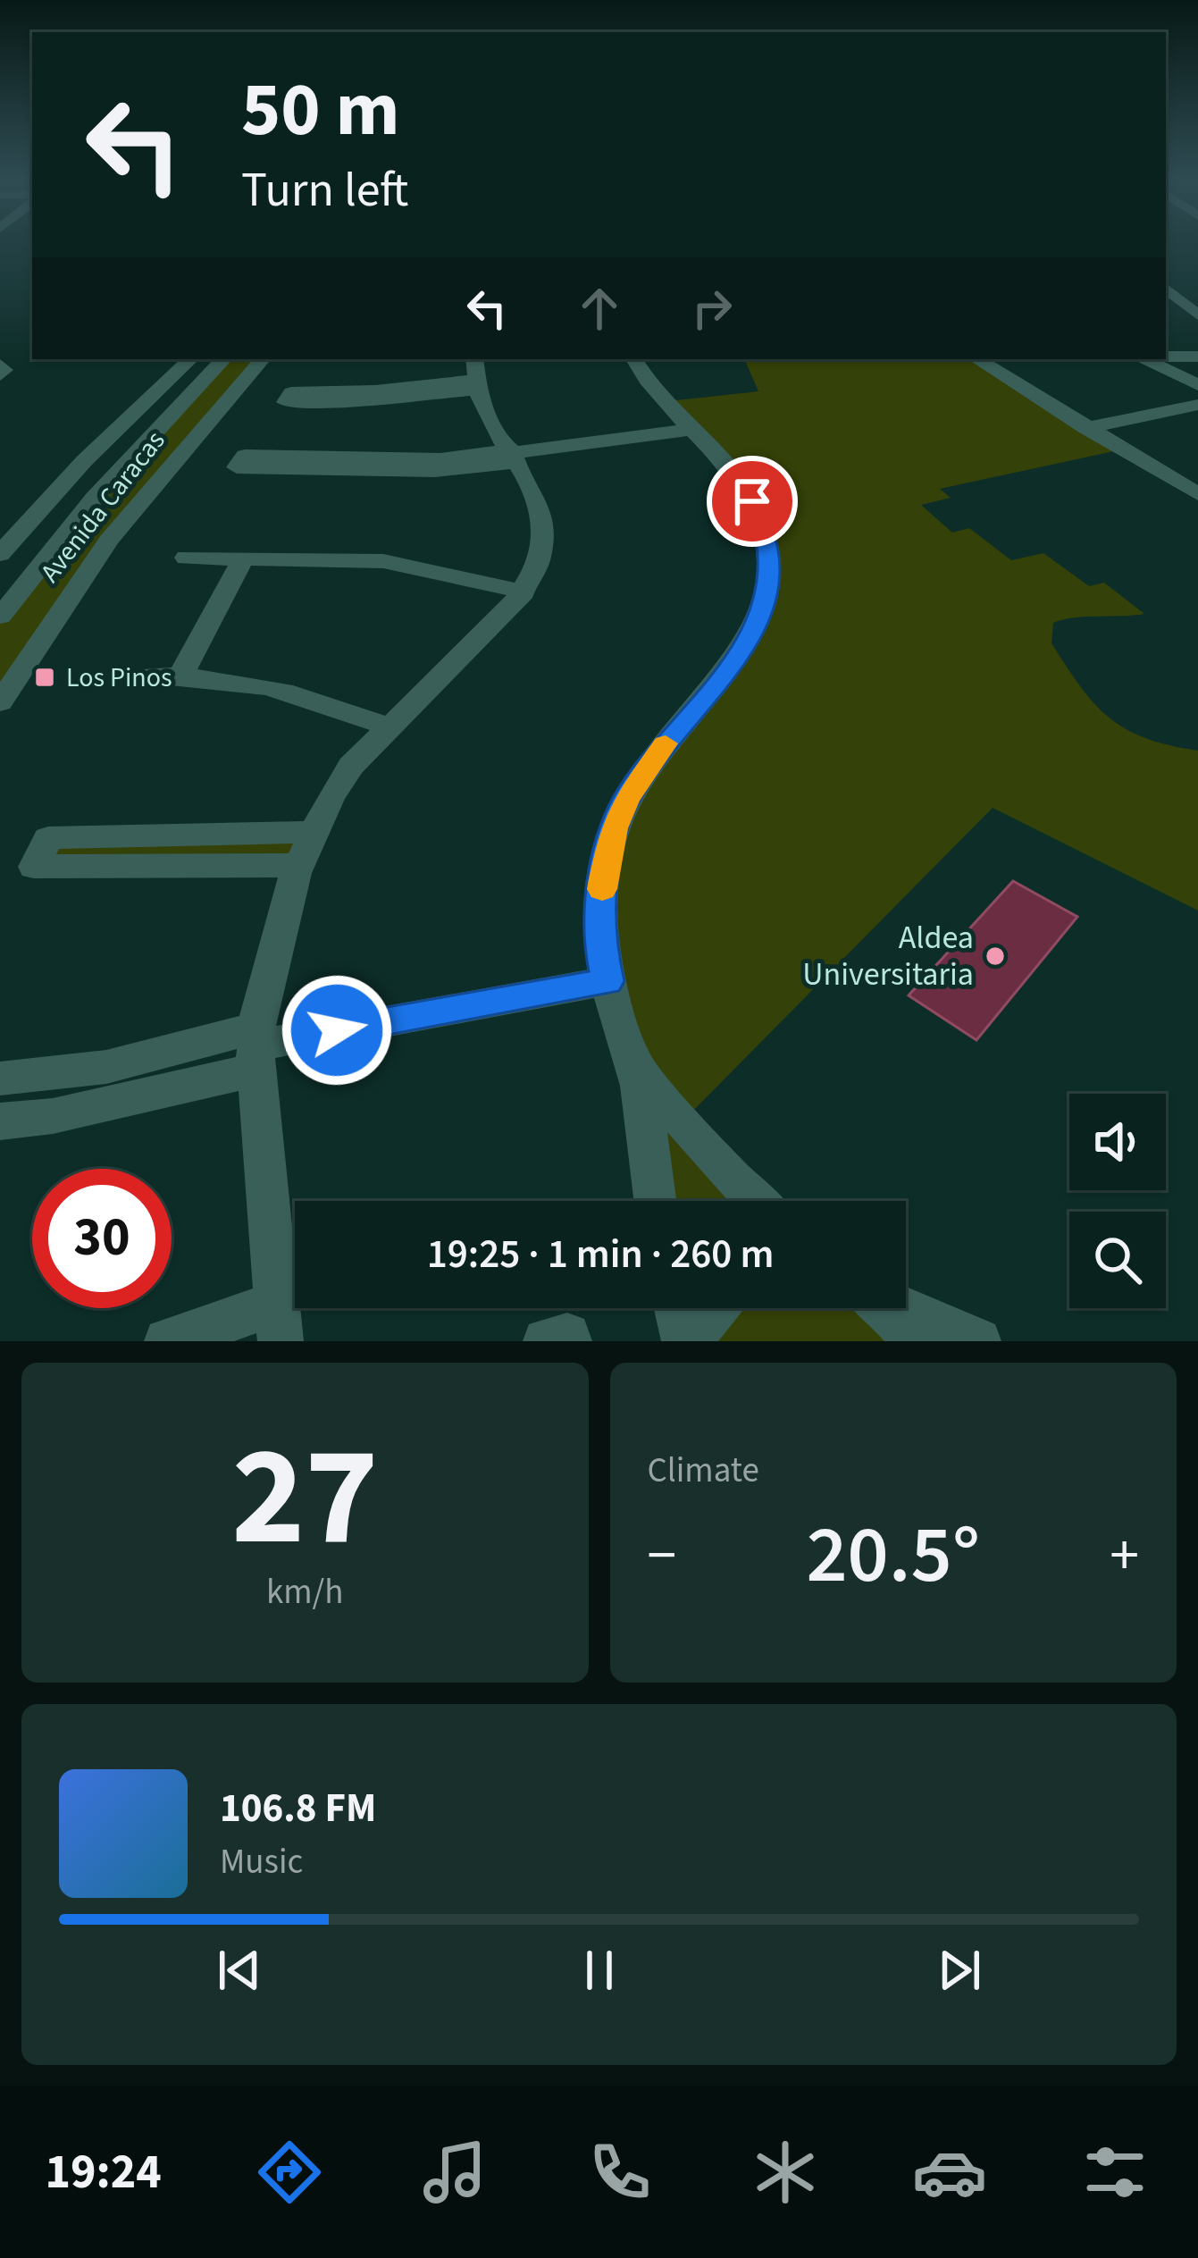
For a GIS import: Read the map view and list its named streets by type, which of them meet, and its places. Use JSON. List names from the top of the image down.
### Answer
{
  "streets": {
    "street": ["Avenida Caracas"]
  },
  "places": {
    "transit": ["Los Pinos"],
    "other": ["Aldea Universitaria"]
  },
  "page": {
    "turn": ["50 m", "Turn left"],
    "limit": "30",
    "trip": "19:25 · 1 min · 260 m",
    "tile": [
      ["27", "km/h"],
      "Climate"
    ],
    "heat": ["−", "20.5°", "+"],
    "song": ["106.8 FM", "Music"],
    "tabs": "19:24"
  }
}
